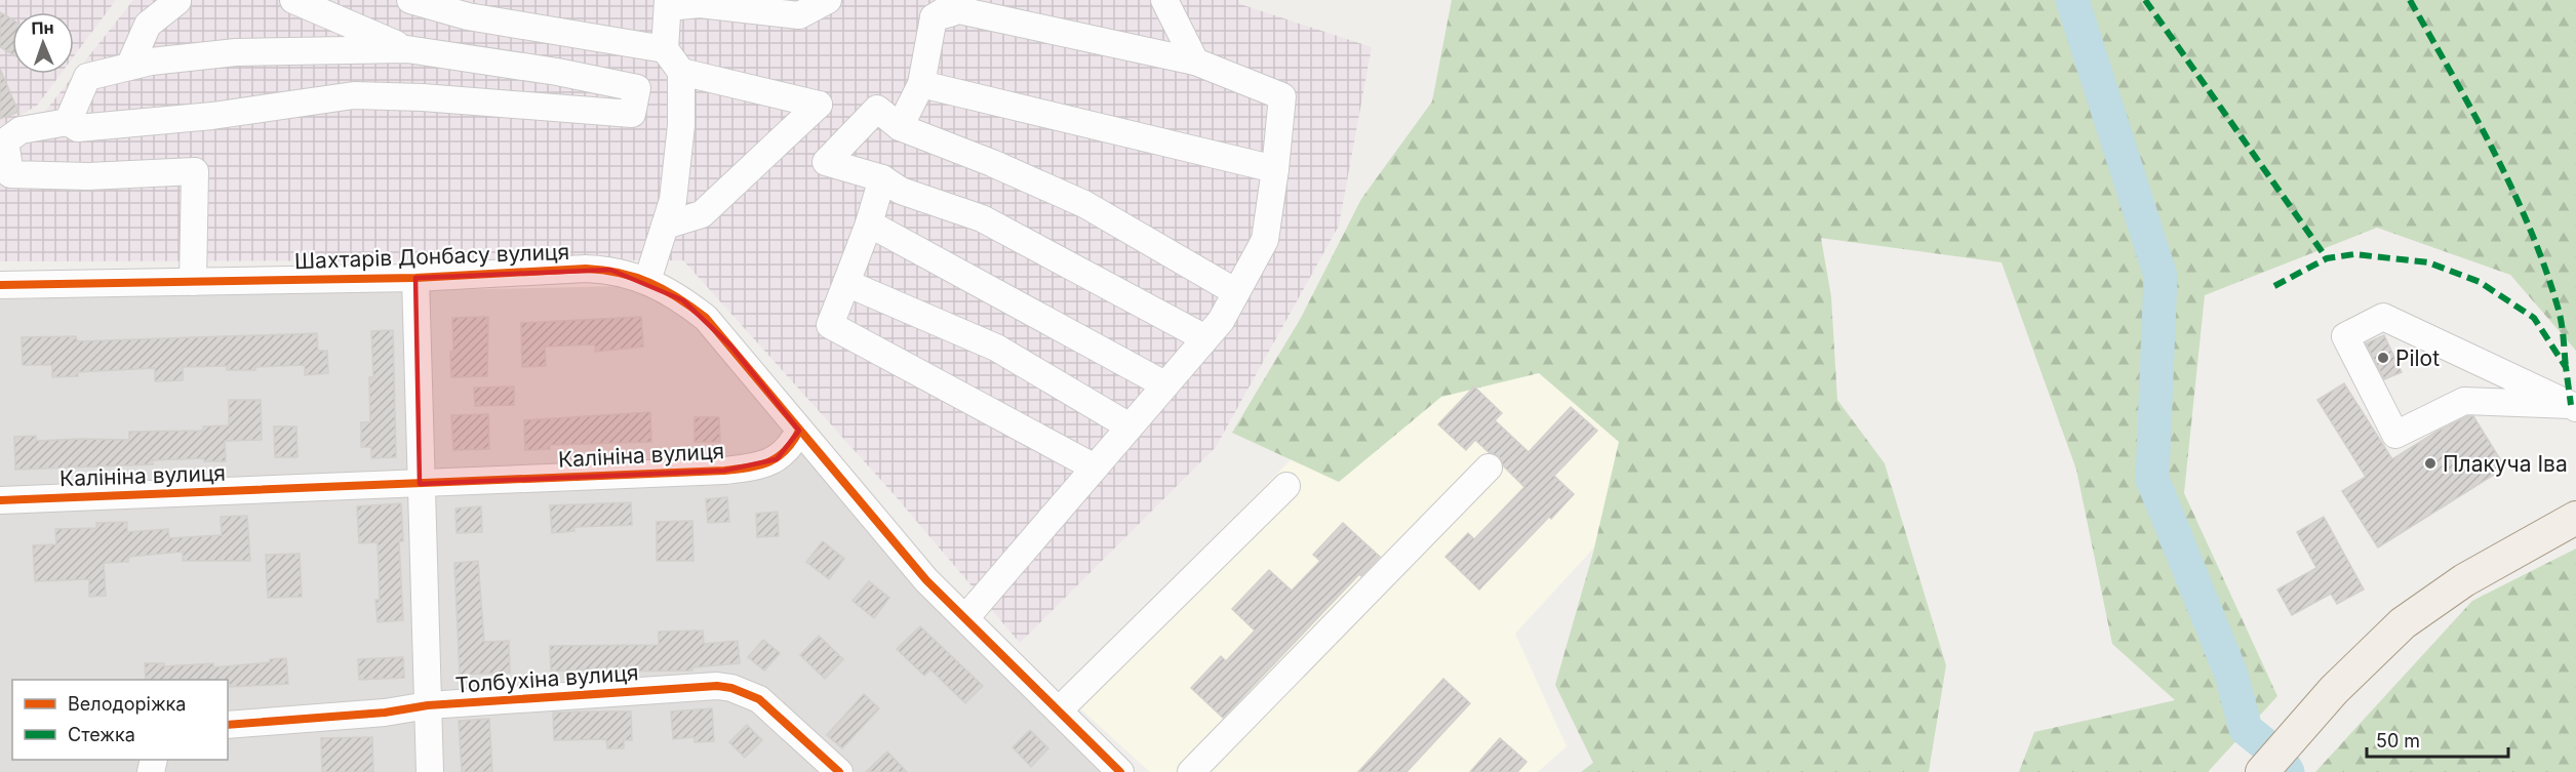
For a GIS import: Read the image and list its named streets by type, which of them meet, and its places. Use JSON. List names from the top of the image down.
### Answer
{
  "streets": {
    "street": ["Шахтарів Донбасу вулиця", "Калініна вулиця", "Толбухіна вулиця"]
  },
  "crossings": [
    ["Шахтарів Донбасу вулиця", "Калініна вулиця"]
  ],
  "places": ["Pilot", "Плакуча Іва"],
  "legend": ["Велодоріжка", "Стежка"],
  "scale_bar": "50 m",
  "north": "top"
}
